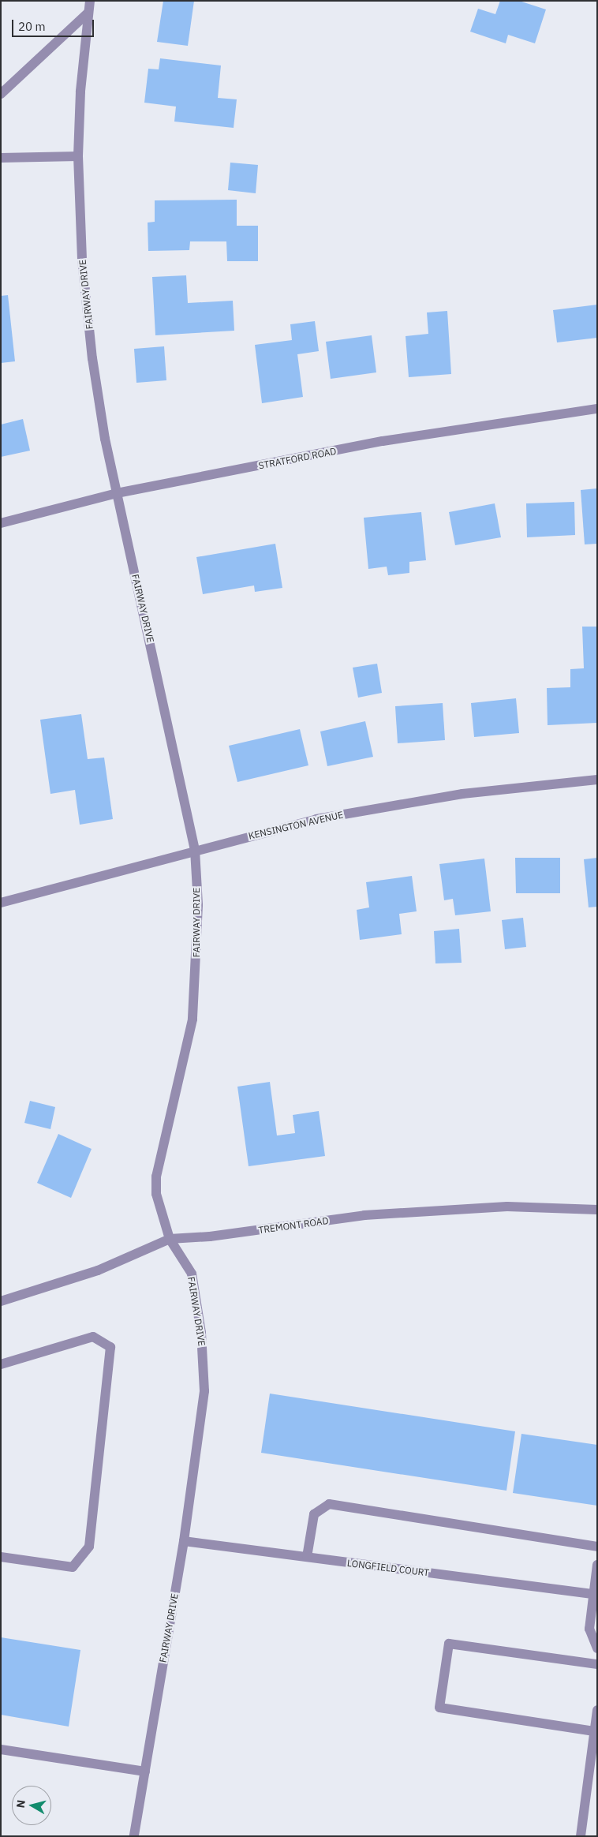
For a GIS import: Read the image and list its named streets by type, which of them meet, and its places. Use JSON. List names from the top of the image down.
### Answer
{
  "streets": {
    "street": [
      "FAIRWAY DRIVE",
      "STRATFORD ROAD",
      "KENSINGTON AVENUE",
      "TREMONT ROAD",
      "LONGFIELD COURT"
    ]
  },
  "crossings": [
    ["FAIRWAY DRIVE", "STRATFORD ROAD"],
    ["FAIRWAY DRIVE", "KENSINGTON AVENUE"],
    ["FAIRWAY DRIVE", "TREMONT ROAD"],
    ["FAIRWAY DRIVE", "LONGFIELD COURT"]
  ],
  "scale_bar": "20 m",
  "north": "left"
}
